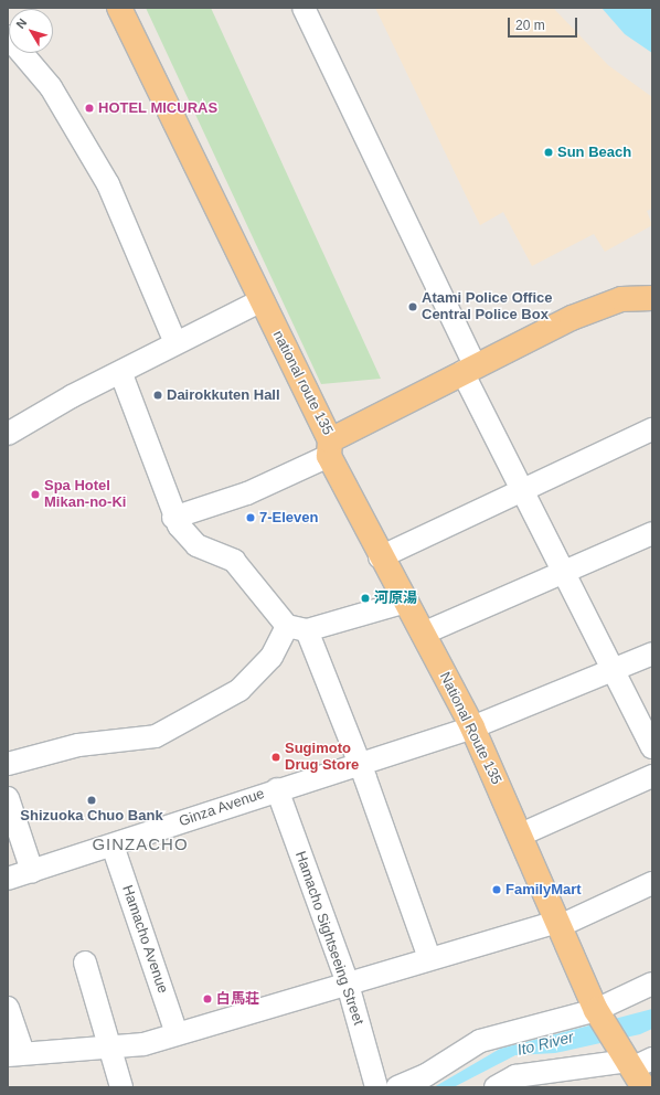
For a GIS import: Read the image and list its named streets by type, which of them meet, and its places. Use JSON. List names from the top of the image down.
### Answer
{
  "streets": {
    "highway": ["national route 135", "National Route 135"],
    "street": ["Ginza Avenue", "Hamacho Sightseeing Street", "Hamacho Avenue"]
  },
  "crossings": [
    ["national route 135", "National Route 135"],
    ["National Route 135", "Ginza Avenue"],
    ["Ginza Avenue", "Hamacho Sightseeing Street"],
    ["Ginza Avenue", "Hamacho Avenue"]
  ],
  "districts": ["GINZACHO"],
  "water": ["Ito River"],
  "places": [
    "HOTEL MICURAS",
    "Sun Beach",
    "Atami Police Office Central Police Box",
    "Dairokkuten Hall",
    "Spa Hotel Mikan-no-Ki",
    "7-Eleven",
    "河原湯",
    "Sugimoto Drug Store",
    "Shizuoka Chuo Bank",
    "FamilyMart",
    "白馬荘"
  ],
  "scale_bar": "20 m",
  "north": "top left"
}
